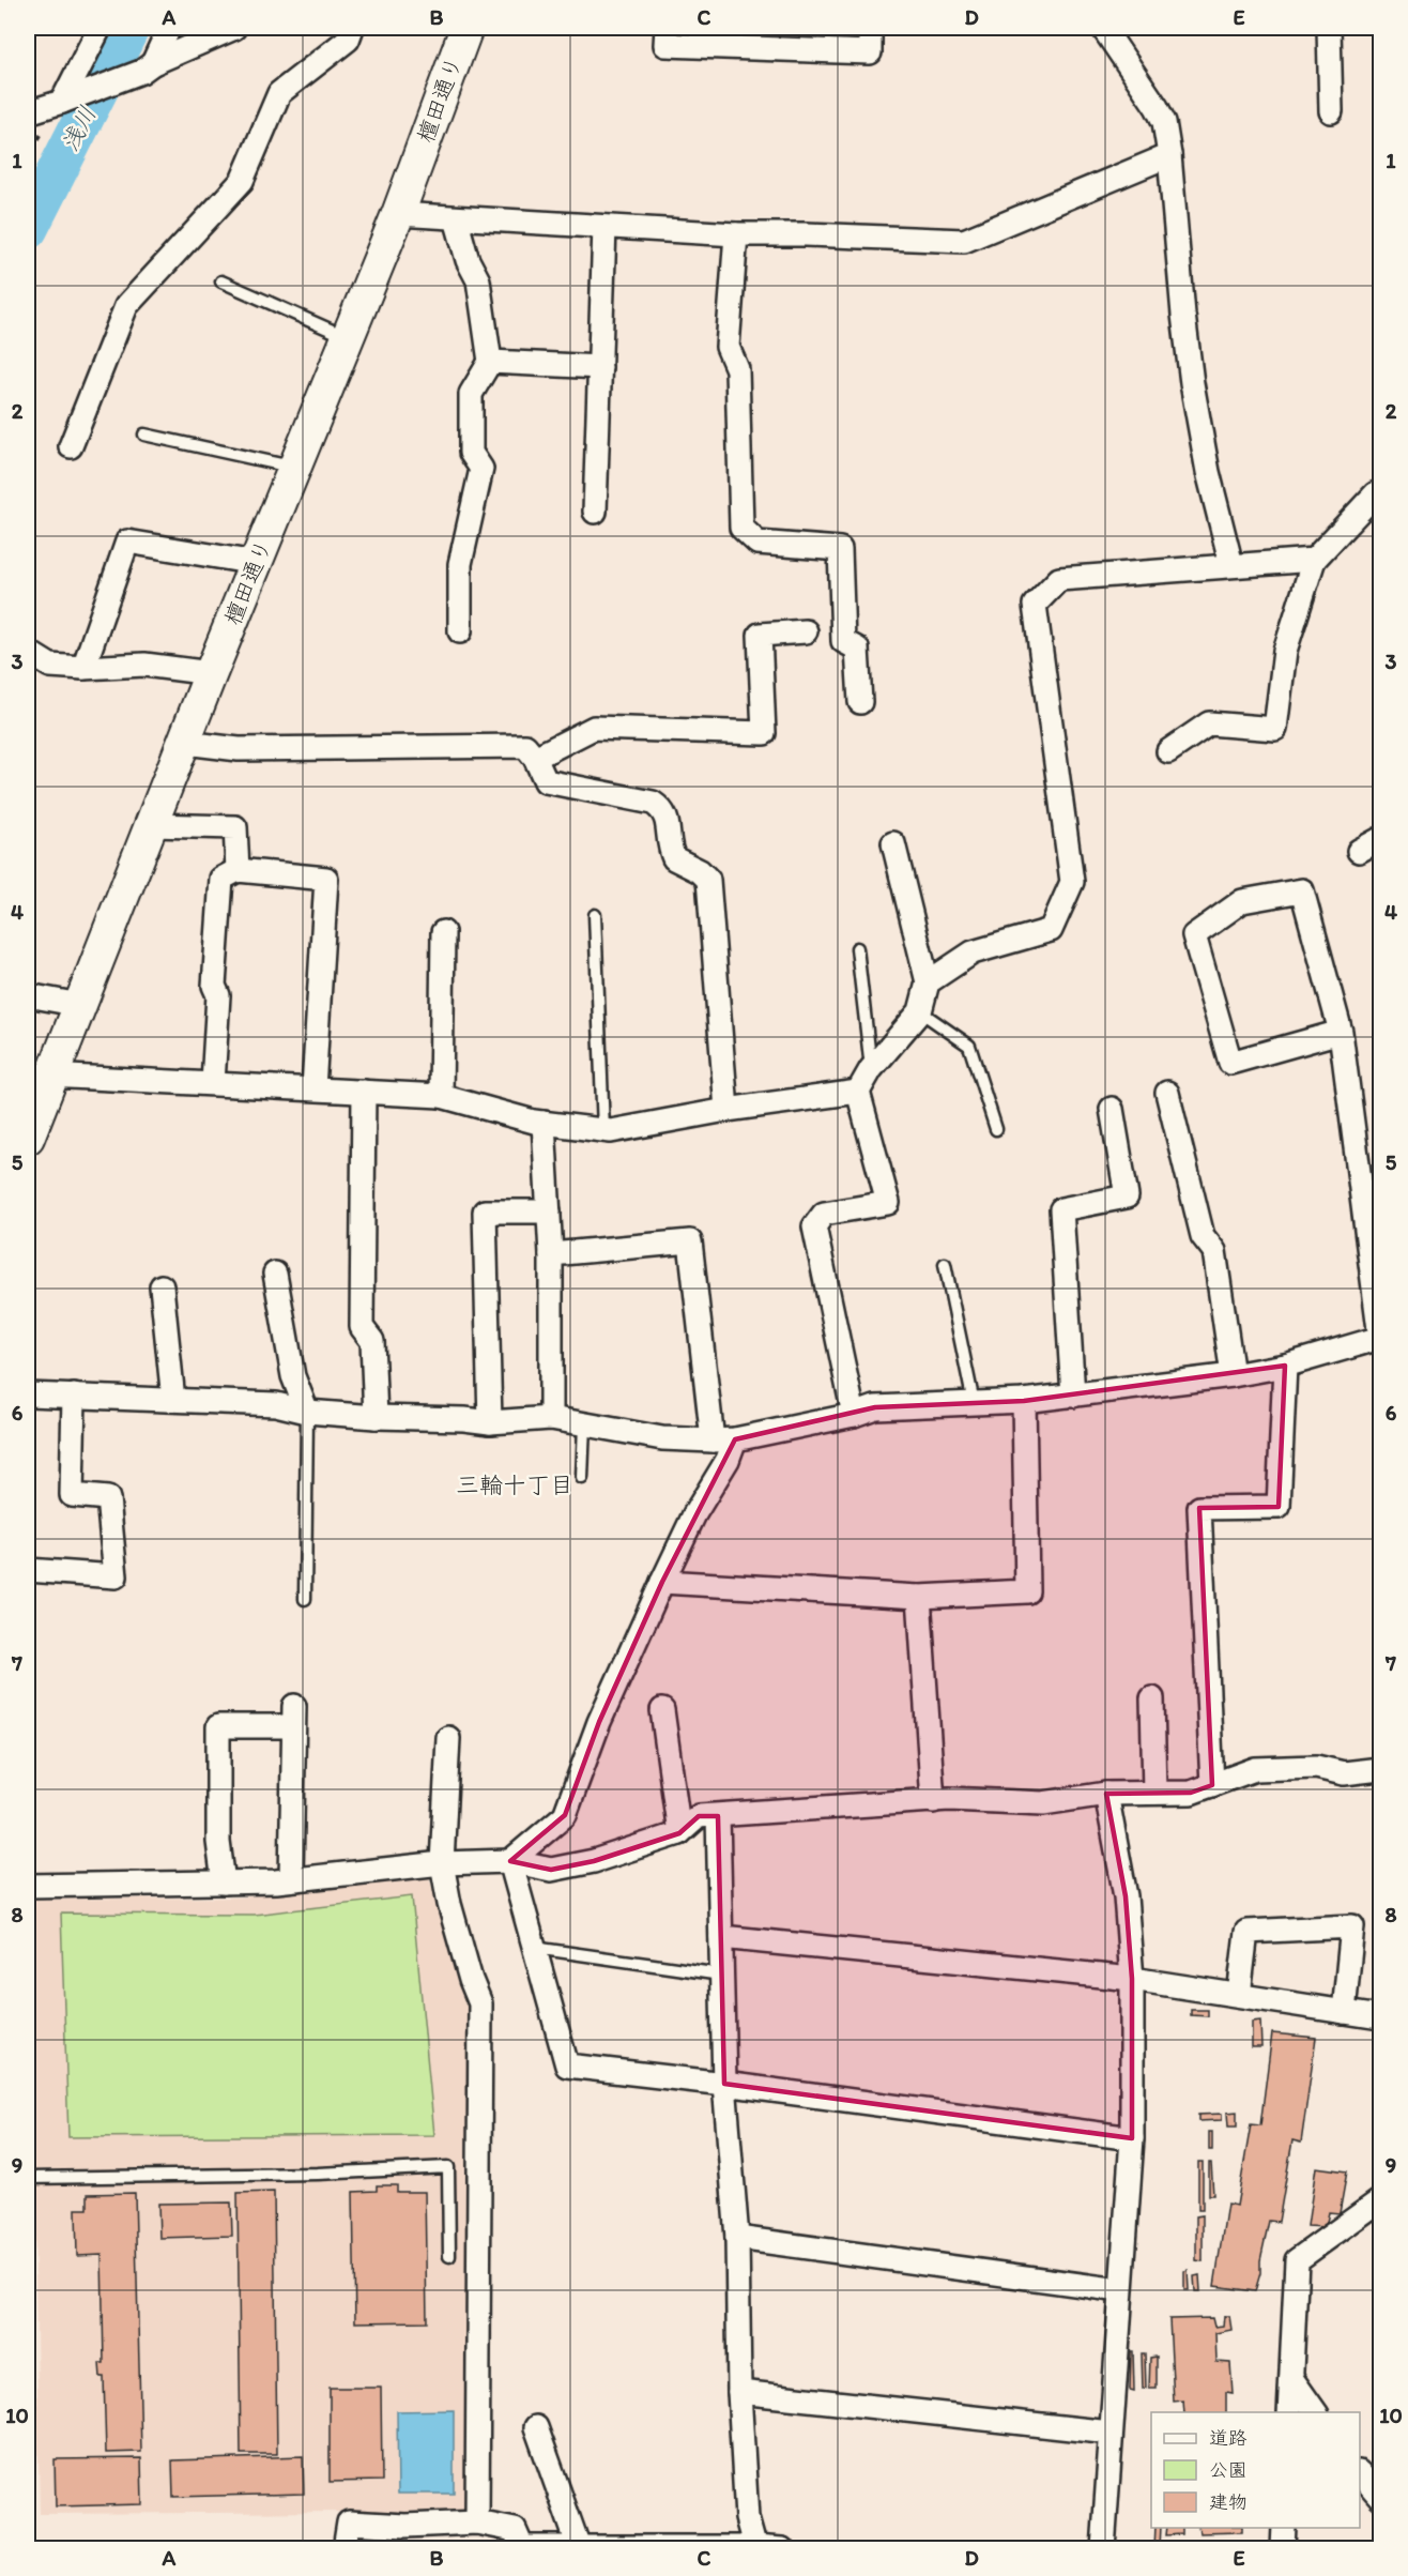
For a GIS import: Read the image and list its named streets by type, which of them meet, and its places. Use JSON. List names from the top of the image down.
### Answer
{
  "streets": {
    "street": ["檀田通り"]
  },
  "districts": ["三輪十丁目"],
  "water": ["浅川"],
  "legend": ["道路", "公園", "建物"],
  "grid": {
    "columns": [
      "A",
      "B",
      "C",
      "D",
      "E"
    ],
    "rows": [
      "1",
      "2",
      "3",
      "4",
      "5",
      "6",
      "7",
      "8",
      "9",
      "10"
    ]
  }
}
